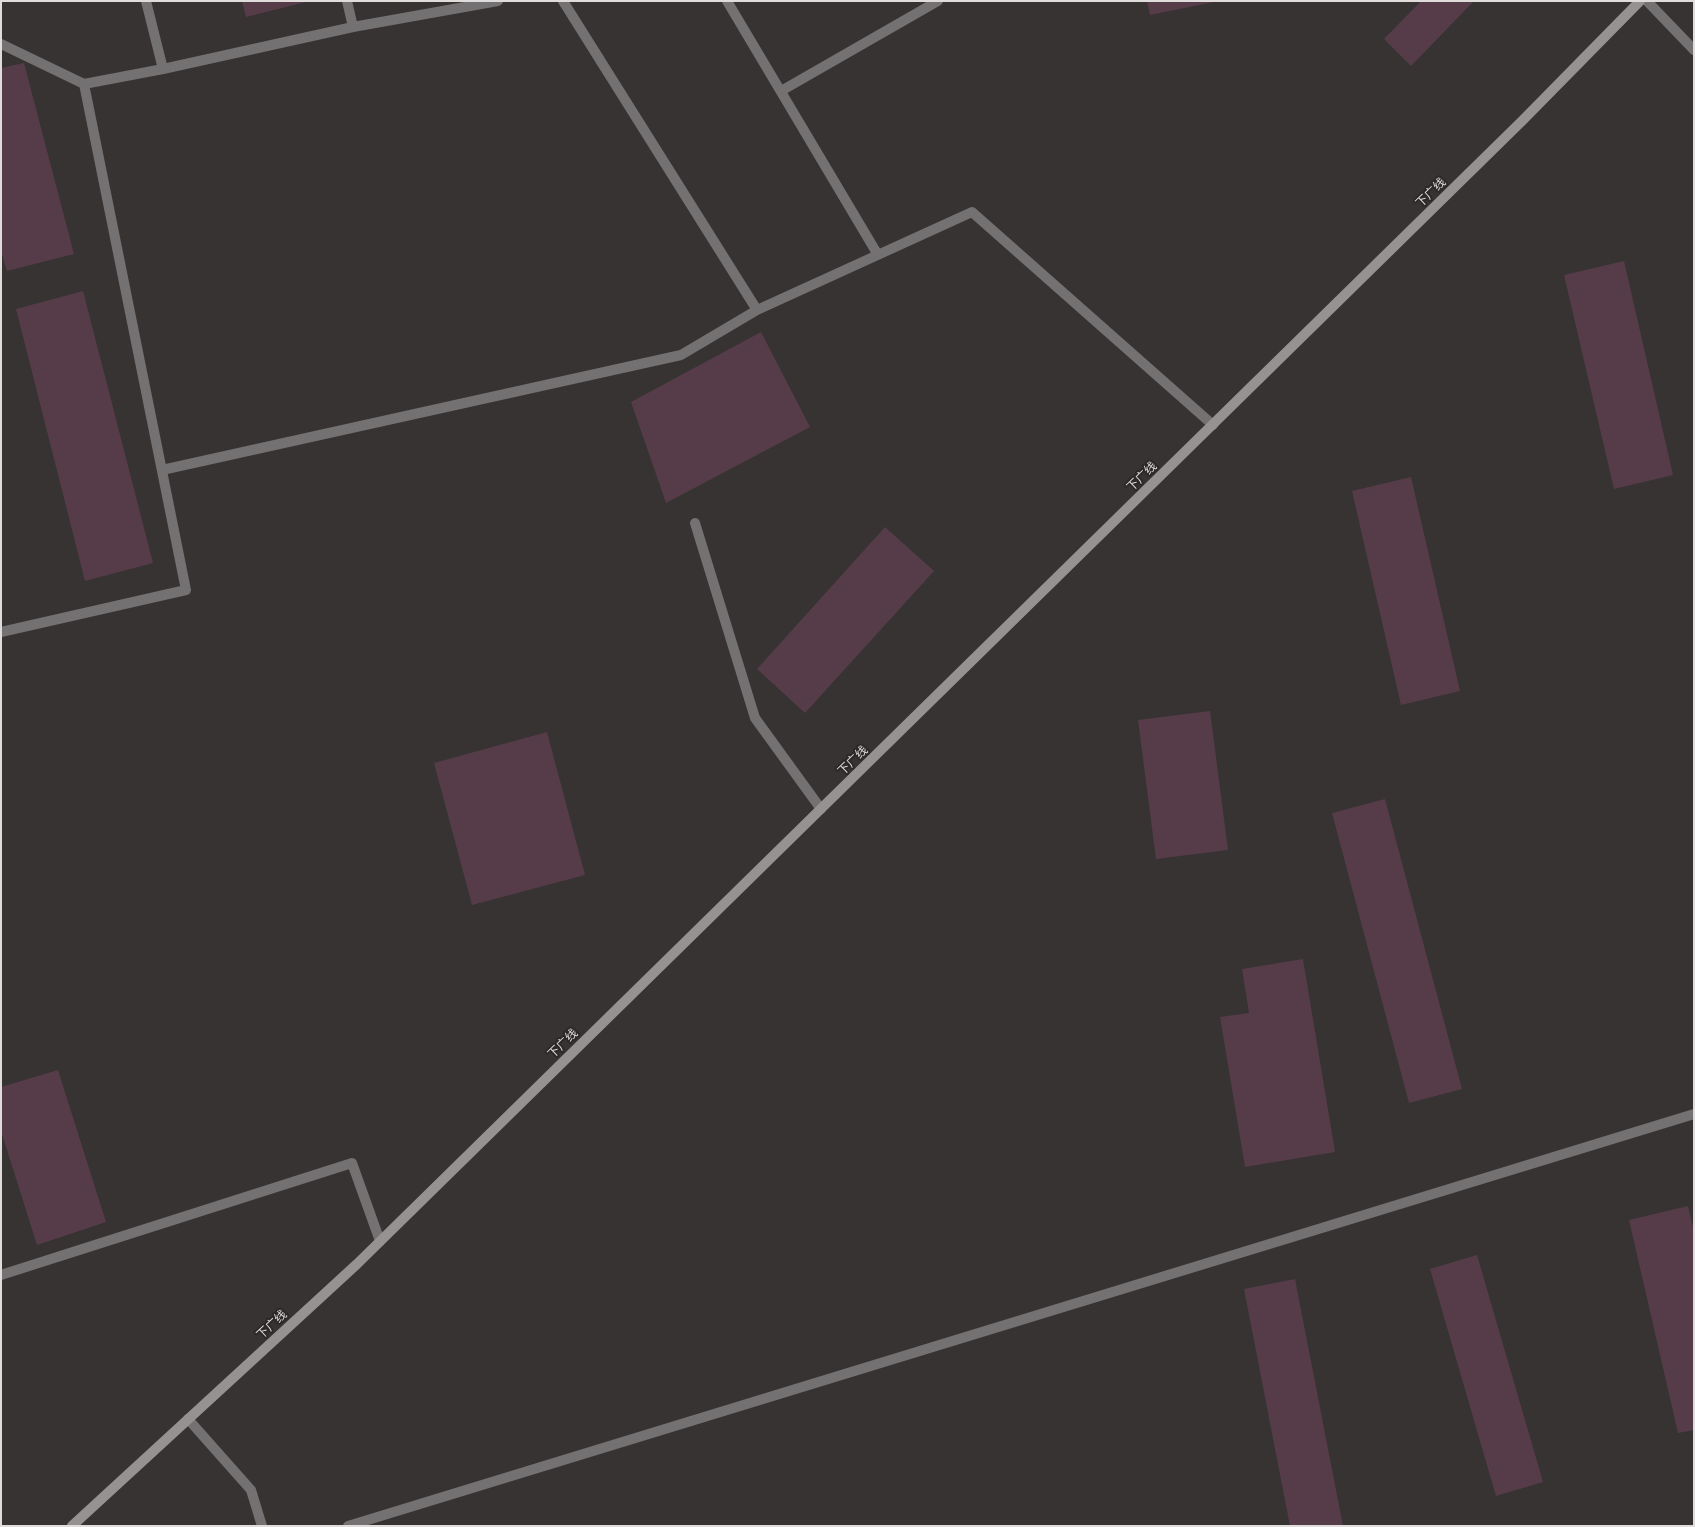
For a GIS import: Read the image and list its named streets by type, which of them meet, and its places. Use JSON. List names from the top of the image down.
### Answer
{
  "streets": {
    "main road": ["下广线"]
  }
}
